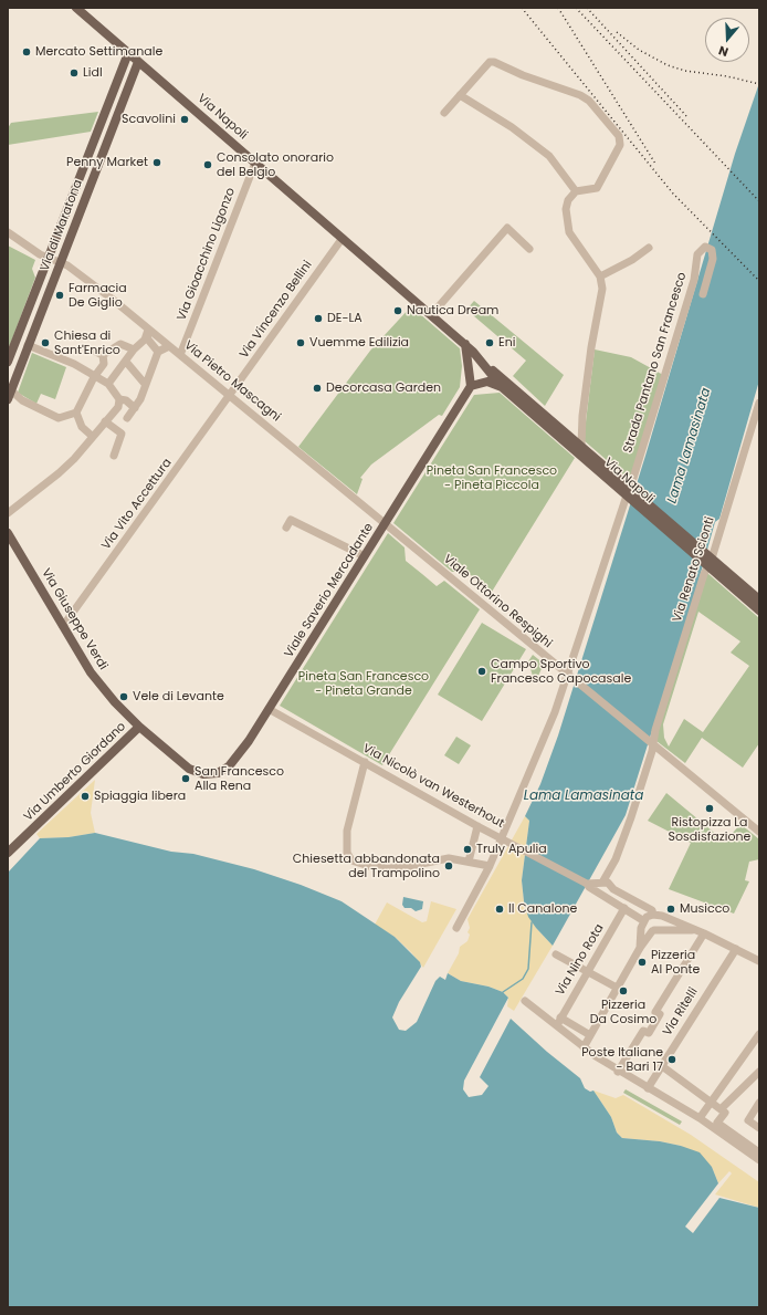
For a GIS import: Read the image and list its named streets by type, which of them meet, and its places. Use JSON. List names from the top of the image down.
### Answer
{
  "streets": {
    "main road": [
      "Via Napoli",
      "Via di Maratona",
      "Viale Saverio Mercadante",
      "Via Giuseppe Verdi",
      "Via Umberto Giordano"
    ],
    "street": [
      "Via Gioacchino Ligonzo",
      "Via Vincenzo Bellini",
      "Strada Pantano San Francesco",
      "Via Pietro Mascagni",
      "Via Vito Accettura",
      "Via Renato Scionti",
      "Viale Ottorino Respighi",
      "Via Nicolò van Westerhout",
      "Via Nino Rota",
      "Via Ritelli"
    ]
  },
  "crossings": [
    ["Via Napoli", "Via di Maratona"],
    ["Via Napoli", "Via Gioacchino Ligonzo"],
    ["Via Napoli", "Via Vincenzo Bellini"],
    ["Via Napoli", "Strada Pantano San Francesco"],
    ["Via Napoli", "Via Renato Scionti"],
    ["Via di Maratona", "Via Pietro Mascagni"],
    ["Via Gioacchino Ligonzo", "Via Pietro Mascagni"],
    ["Via Vincenzo Bellini", "Via Pietro Mascagni"],
    ["Via Vincenzo Bellini", "Via Vito Accettura"],
    ["Via Pietro Mascagni", "Via Vito Accettura"],
    ["Via Pietro Mascagni", "Viale Saverio Mercadante"],
    ["Via Pietro Mascagni", "Viale Ottorino Respighi"],
    ["Via Vito Accettura", "Via Giuseppe Verdi"],
    ["Via Renato Scionti", "Viale Ottorino Respighi"],
    ["Via Renato Scionti", "Via Nicolò van Westerhout"],
    ["Viale Saverio Mercadante", "Viale Ottorino Respighi"],
    ["Viale Saverio Mercadante", "Via Giuseppe Verdi"],
    ["Viale Saverio Mercadante", "Via Nicolò van Westerhout"],
    ["Via Giuseppe Verdi", "Via Umberto Giordano"],
    ["Via Nicolò van Westerhout", "Via Nino Rota"]
  ],
  "water": ["Lama Lamasinata"],
  "parks": ["Pineta San Francesco - Pineta Piccola", "Pineta San Francesco - Pineta Grande"],
  "places": [
    "Mercato Settimanale",
    "Lidl",
    "Scavolini",
    "Penny Market",
    "Consolato onorario del Belgio",
    "Farmacia De Giglio",
    "Nautica Dream",
    "DE-LA",
    "Chiesa di Sant'Enrico",
    "Vuemme Edilizia",
    "Eni",
    "Decorcasa Garden",
    "Campo Sportivo Francesco Capocasale",
    "Vele di Levante",
    "San Francesco Alla Rena",
    "Spiaggia libera",
    "Ristopizza La Sosdisfazione",
    "Truly Apulia",
    "Chiesetta abbandonata del Trampolino",
    "Il Canalone",
    "Musicco",
    "Pizzeria Al Ponte",
    "Pizzeria Da Cosimo",
    "Poste Italiane - Bari 17"
  ],
  "north": "bottom"
}
